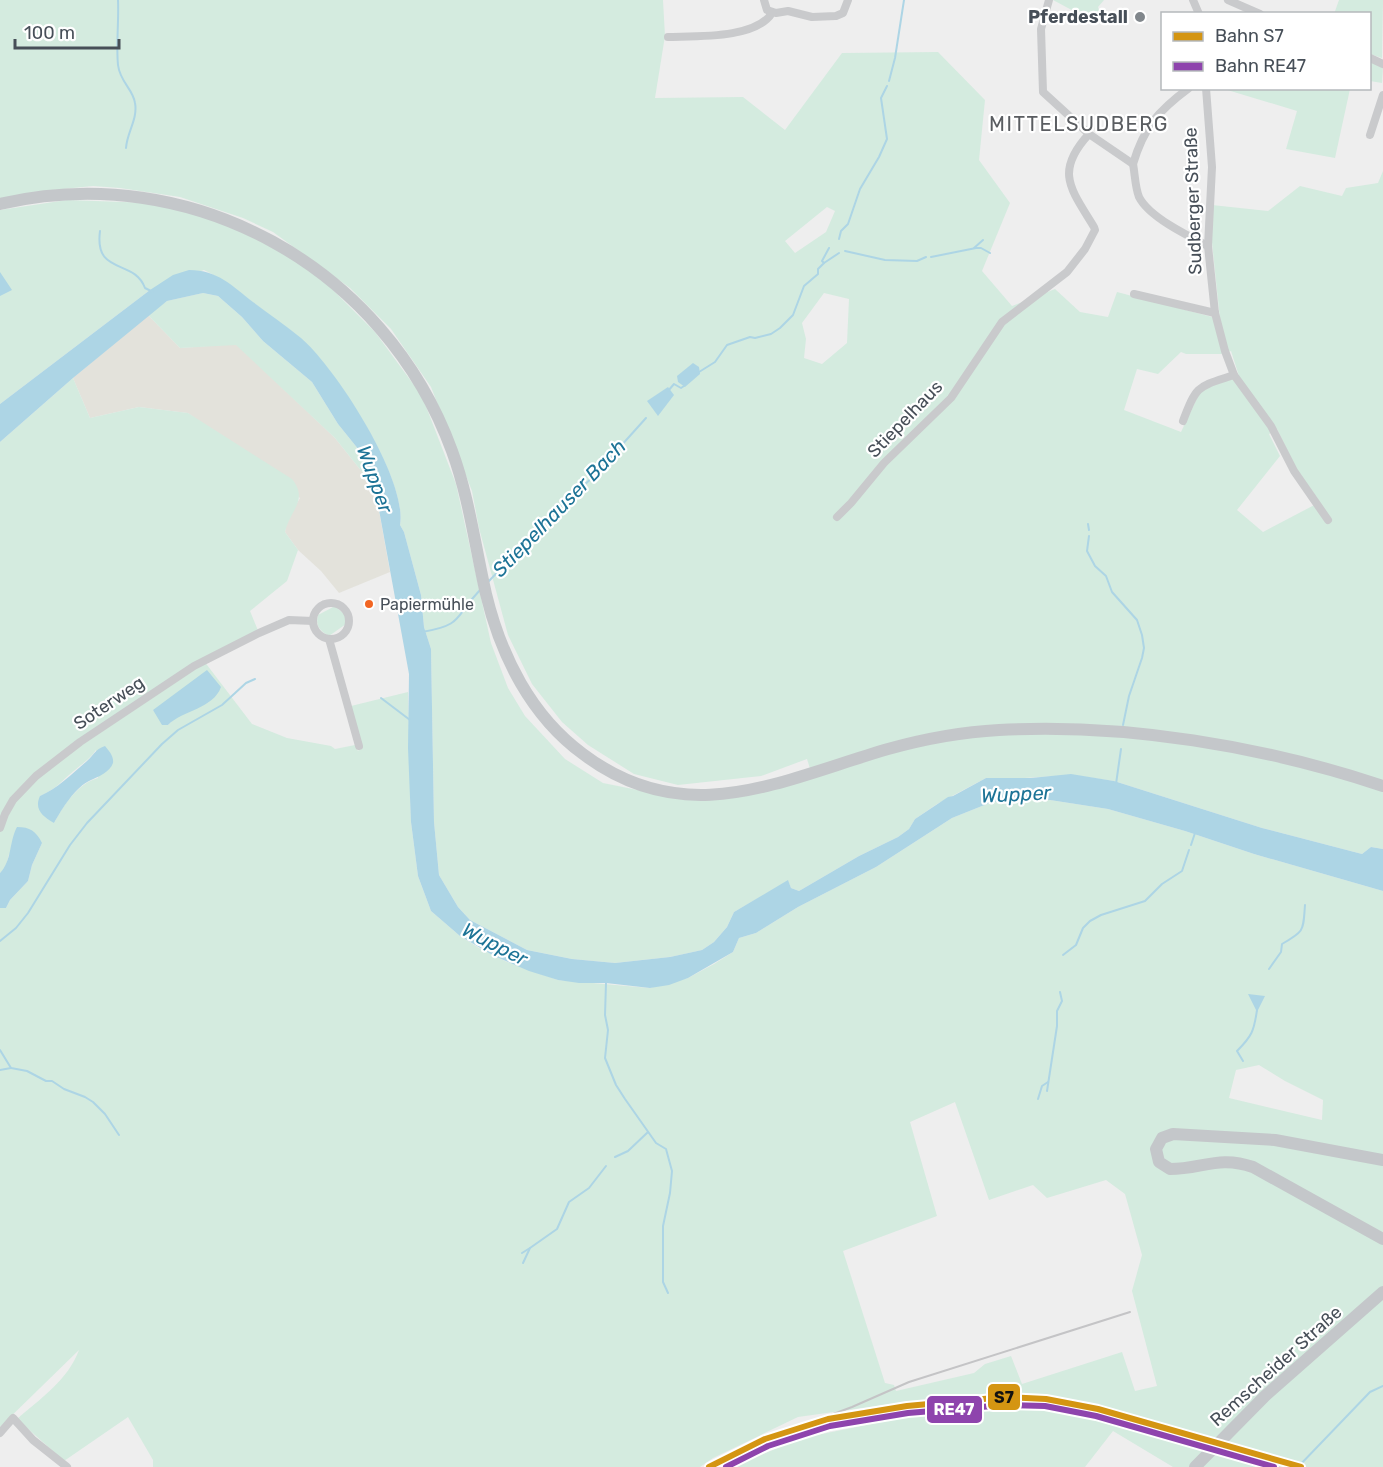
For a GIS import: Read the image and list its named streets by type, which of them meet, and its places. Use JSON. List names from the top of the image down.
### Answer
{
  "streets": {
    "main road": ["Remscheider Straße"],
    "street": ["Sudberger Straße", "Stiepelhaus", "Soterweg"]
  },
  "districts": ["MITTELSUDBERG"],
  "water": ["Wupper", "Stiepelhauser Bach"],
  "places": ["Pferdestall", "Papiermühle"],
  "lines": ["rail line S7", "rail line RE47"],
  "legend": ["Bahn S7", "Bahn RE47"],
  "scale_bar": "100 m"
}
